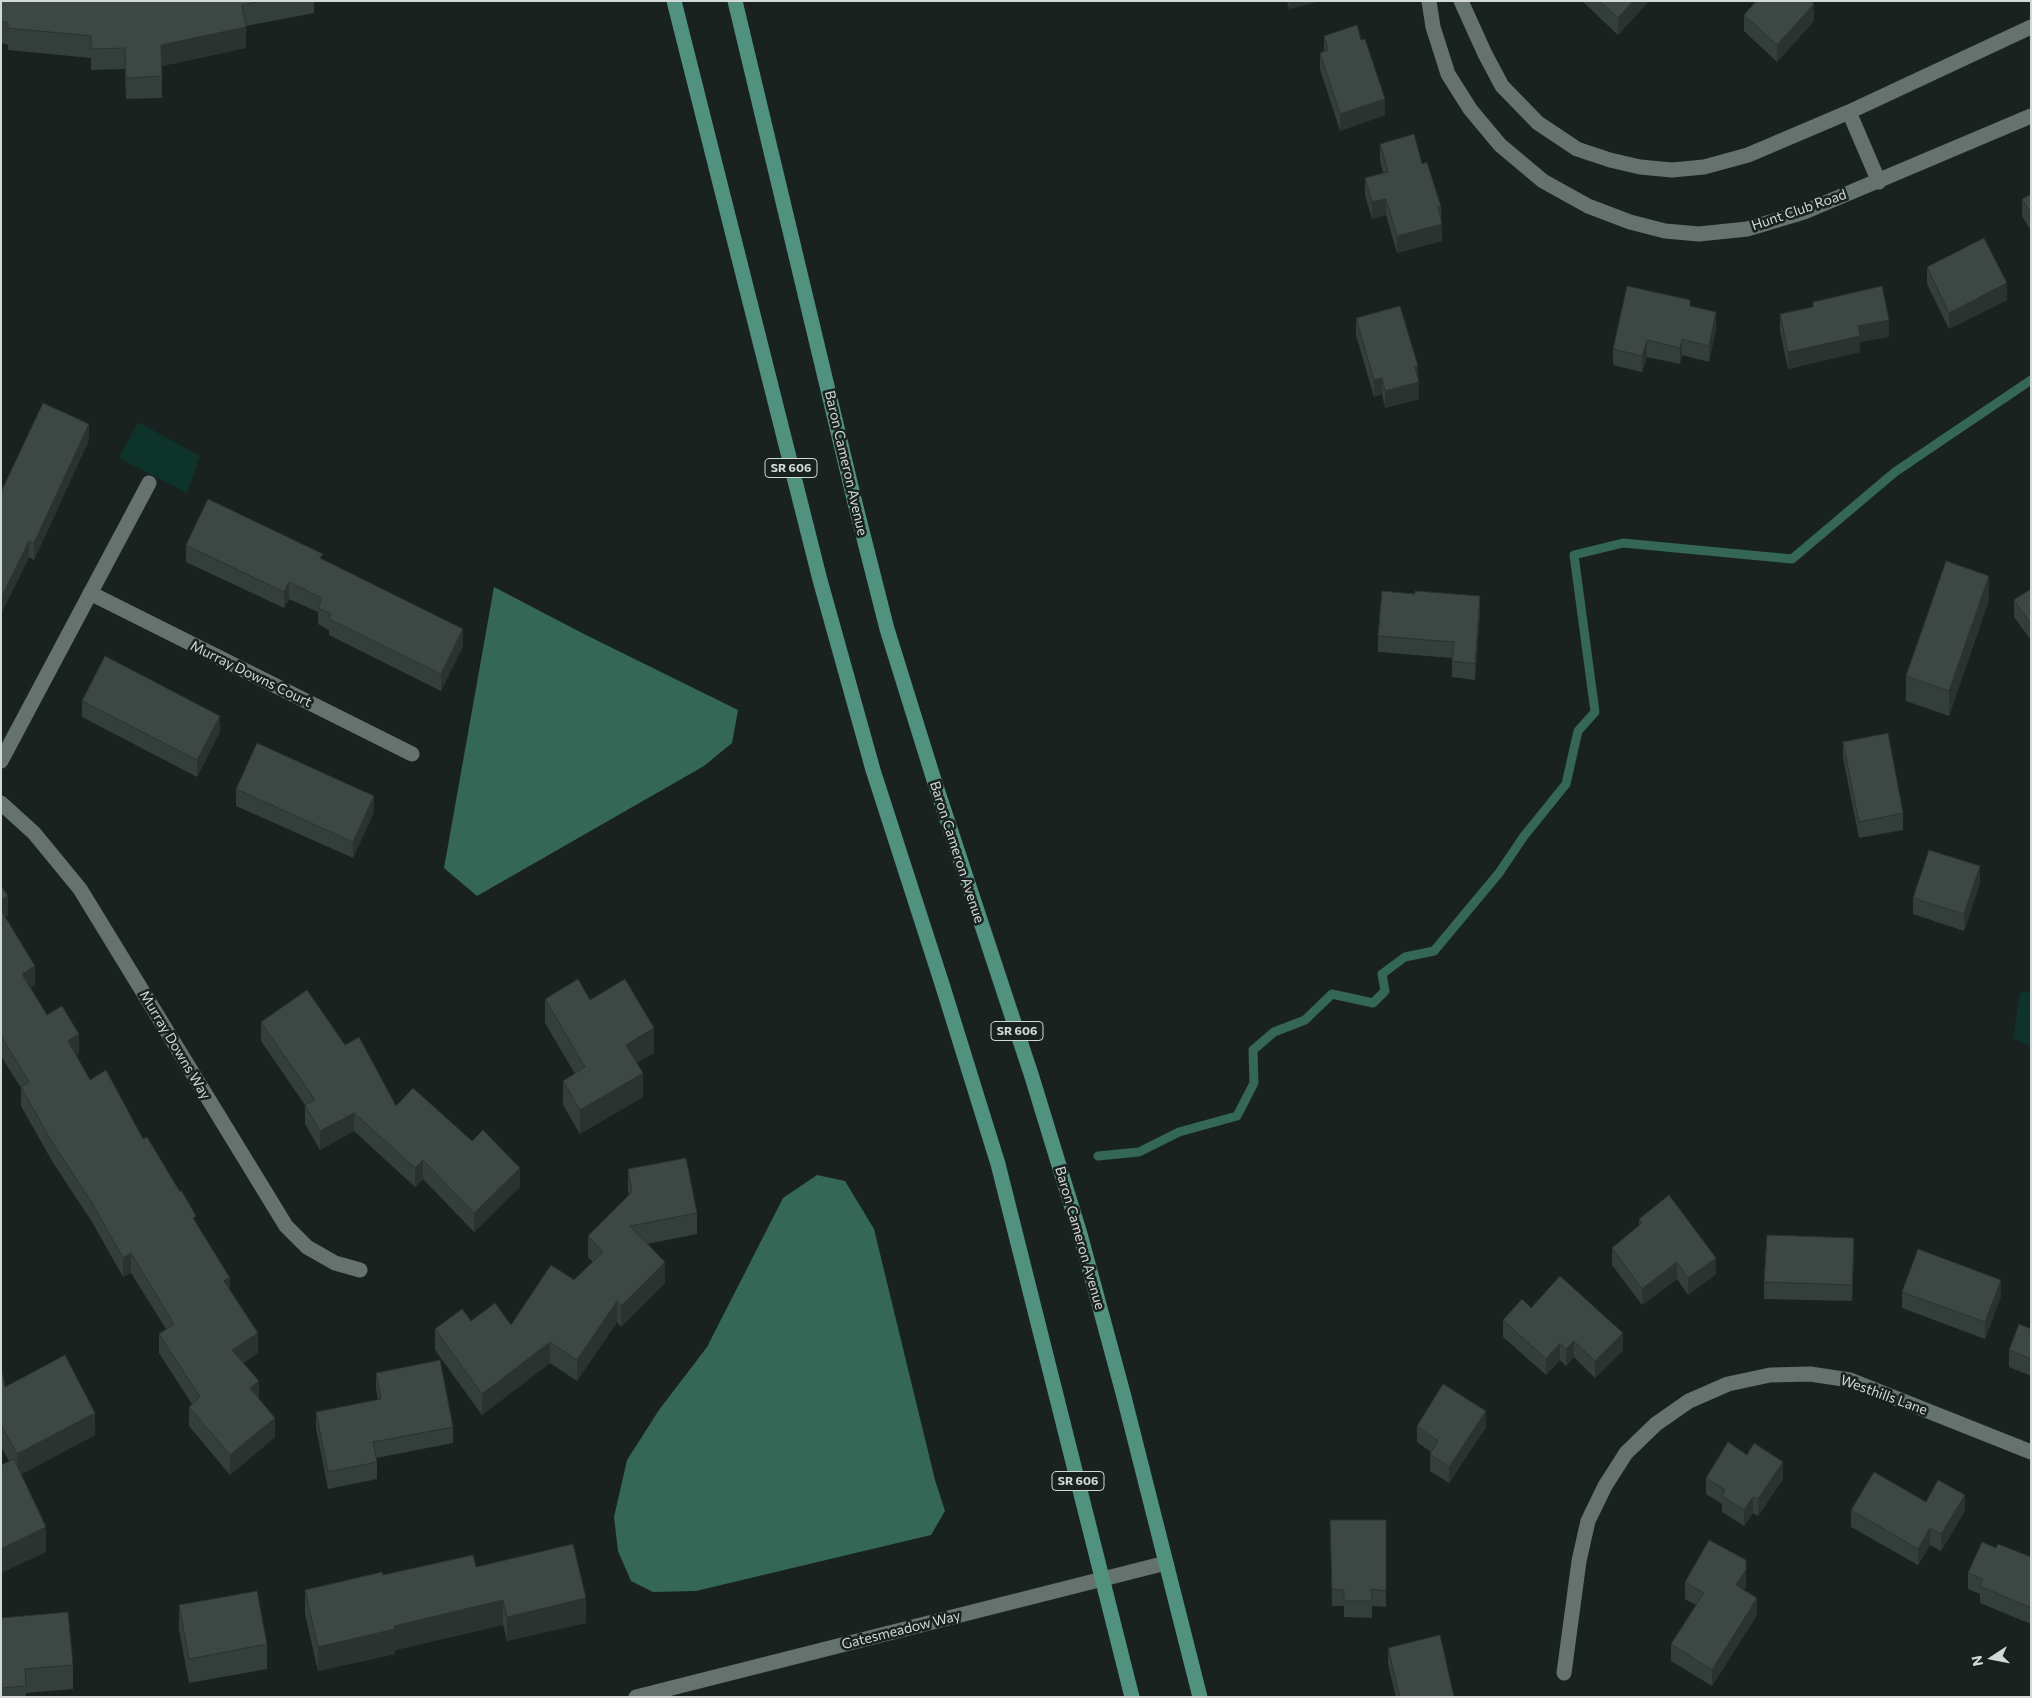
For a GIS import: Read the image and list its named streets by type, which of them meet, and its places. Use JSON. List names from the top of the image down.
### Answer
{
  "streets": {
    "main road": ["Baron Cameron Avenue", "SR 606"],
    "street": [
      "Hunt Club Road",
      "Murray Downs Court",
      "Murray Downs Way",
      "Westhills Lane",
      "Gatesmeadow Way"
    ]
  },
  "crossings": [
    ["Baron Cameron Avenue", "Gatesmeadow Way"],
    ["SR 606", "Gatesmeadow Way"]
  ],
  "north": "left"
}
